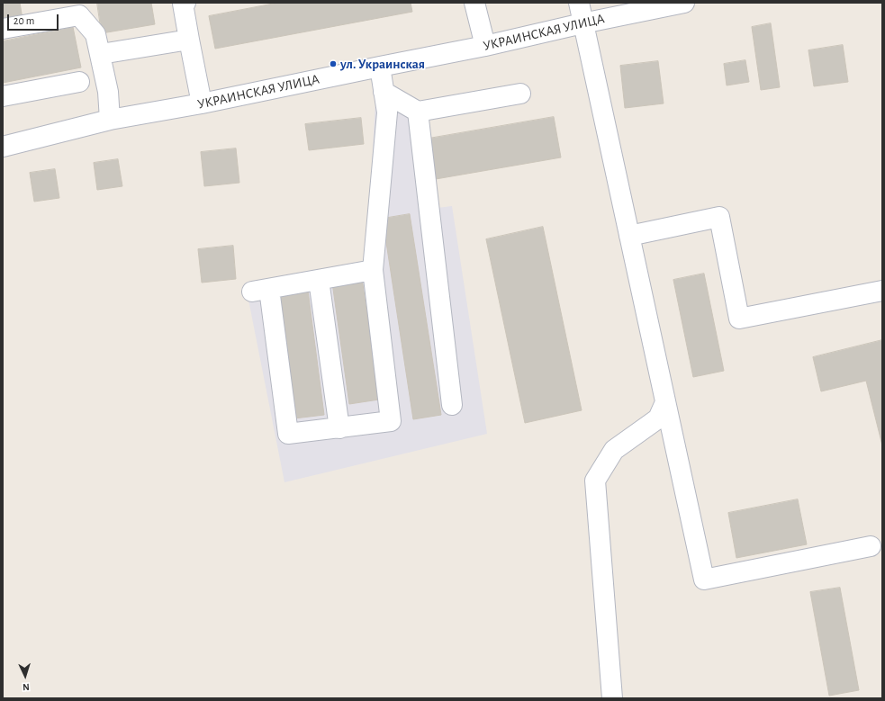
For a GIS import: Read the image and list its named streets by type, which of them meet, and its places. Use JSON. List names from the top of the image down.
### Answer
{
  "streets": {
    "street": ["УКРАИНСКАЯ УЛИЦА"]
  },
  "places": ["ул. Украинская"],
  "scale_bar": "20 m",
  "north": "bottom"
}
